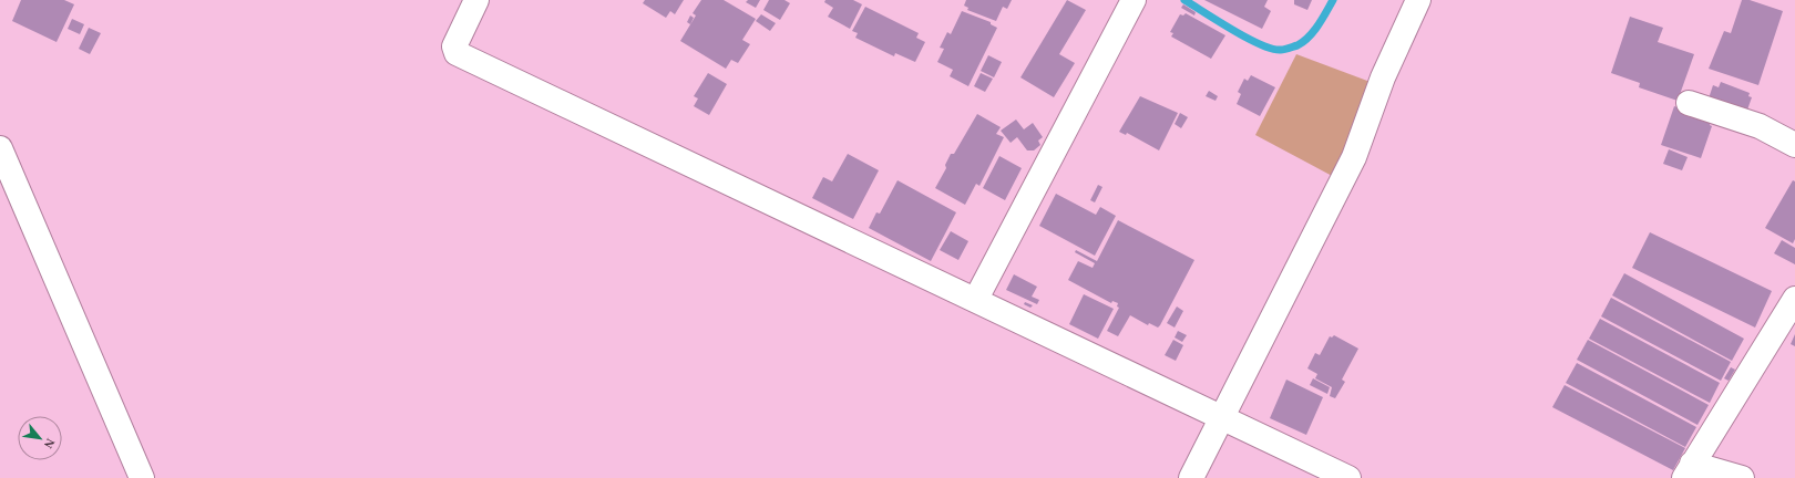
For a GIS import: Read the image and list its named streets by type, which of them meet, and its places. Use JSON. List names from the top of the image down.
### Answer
{
  "north": "bottom right"
}
